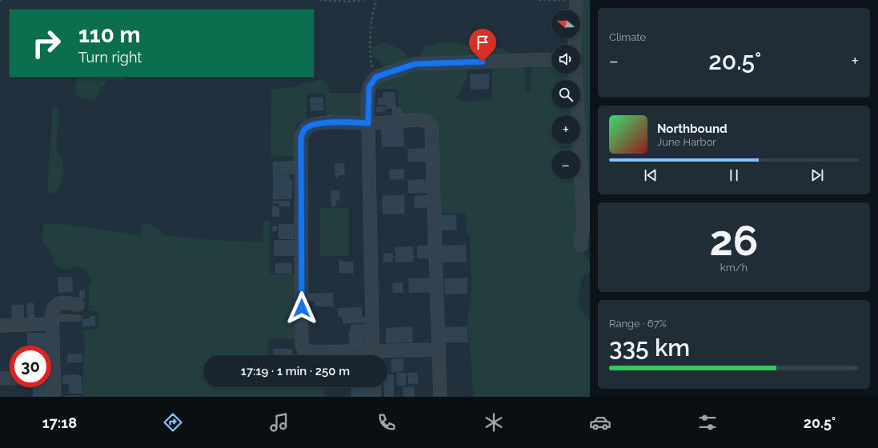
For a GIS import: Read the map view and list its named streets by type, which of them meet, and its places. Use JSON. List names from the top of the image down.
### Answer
{
  "north": "left",
  "page": {
    "tile": [
      "Climate",
      ["26", "km/h"],
      ["Range · 67%", "335 km"]
    ],
    "map_buttons": ["+", "−"],
    "turn": ["110 m", "Turn right"],
    "heat": ["−", "20.5°", "+"],
    "song": ["Northbound", "June Harbor"],
    "limit": "30",
    "trip": "17:19 · 1 min · 250 m",
    "tabs": ["17:18", "20.5°"]
  }
}
